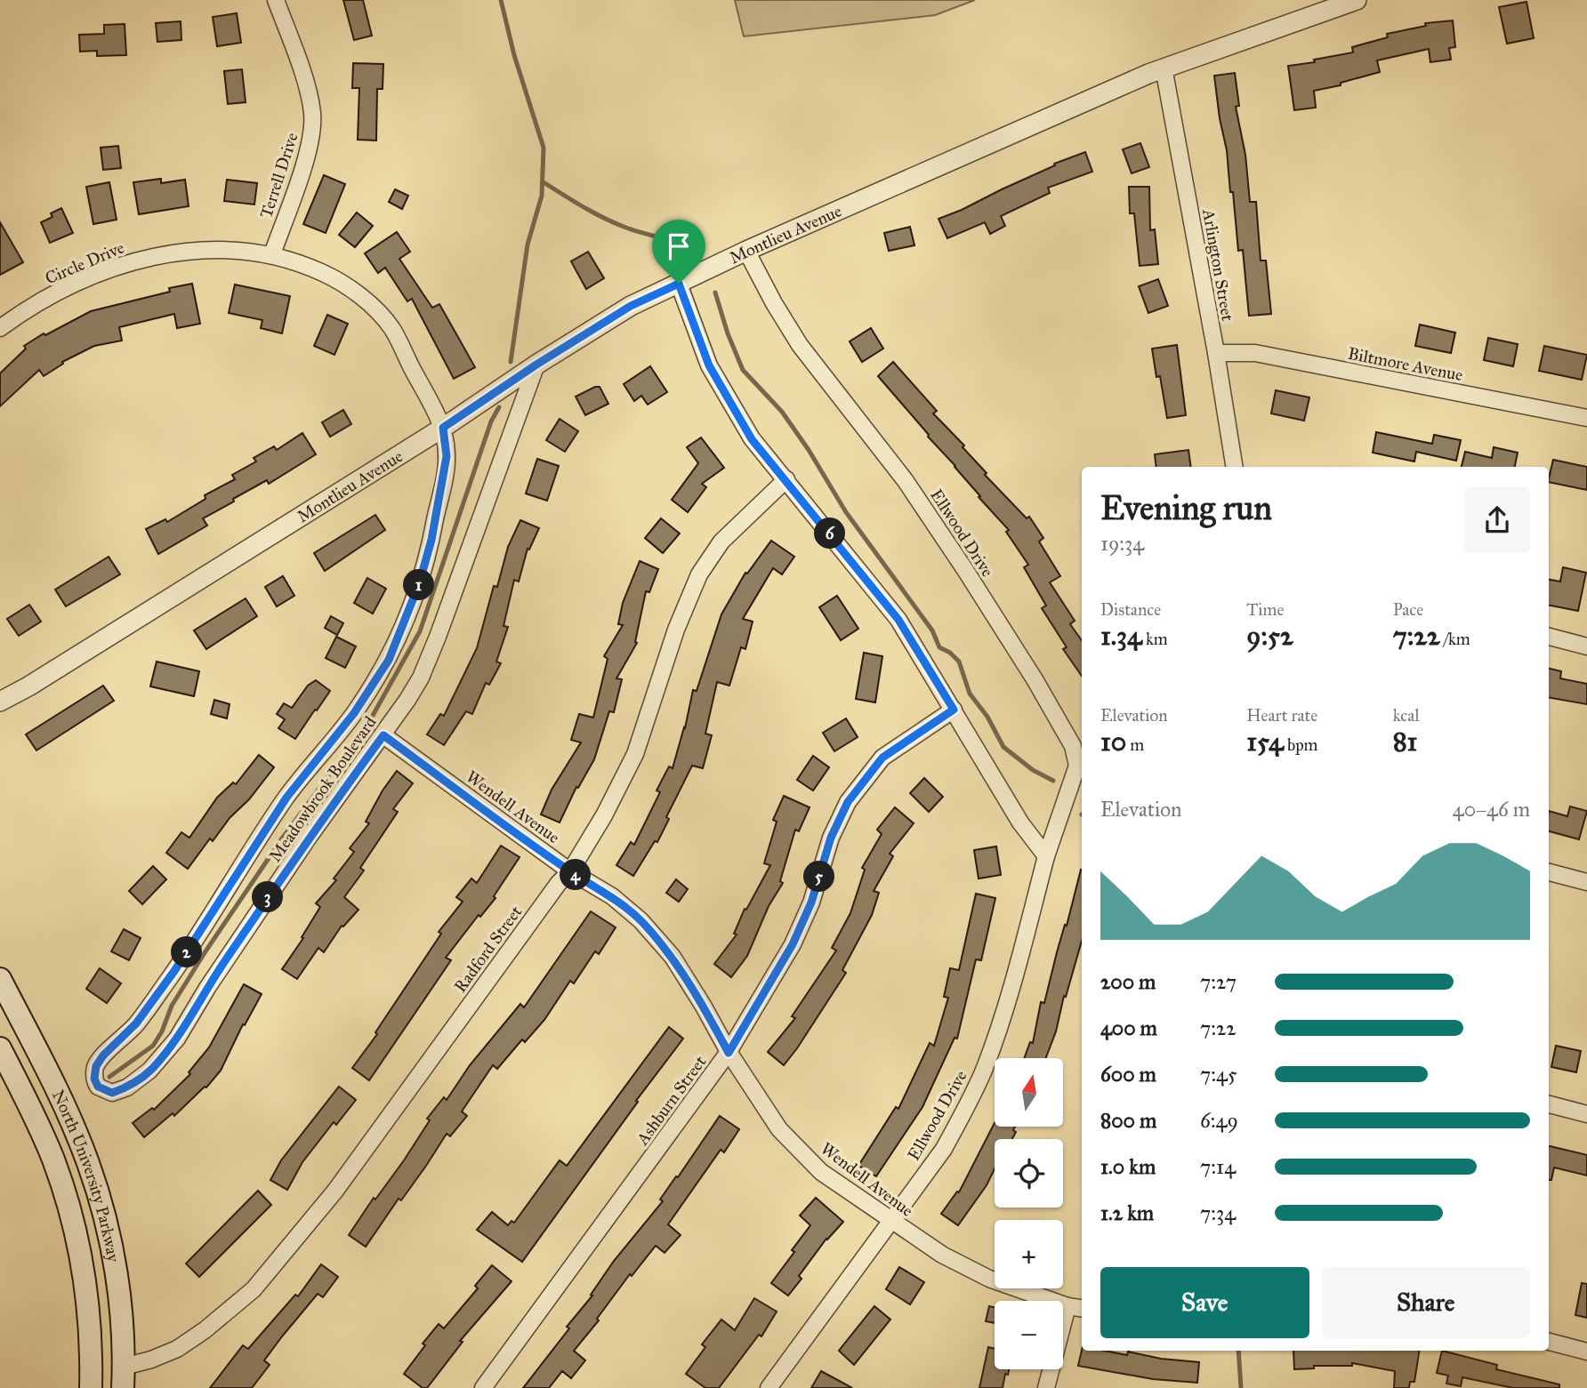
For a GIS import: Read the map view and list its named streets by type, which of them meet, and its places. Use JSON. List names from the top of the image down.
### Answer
{
  "streets": {
    "main road": ["North University Parkway"],
    "street": [
      "Terrell Drive",
      "Montlieu Avenue",
      "Circle Drive",
      "Arlington Street",
      "Biltmore Avenue",
      "Ellwood Drive",
      "Meadowbrook Boulevard",
      "Wendell Avenue",
      "Radford Street",
      "Ashburn Street"
    ]
  },
  "crossings": [
    ["Terrell Drive", "Circle Drive"],
    ["Montlieu Avenue", "Circle Drive"],
    ["Montlieu Avenue", "Arlington Street"],
    ["Montlieu Avenue", "Ellwood Drive"],
    ["Montlieu Avenue", "Meadowbrook Boulevard"],
    ["Circle Drive", "Meadowbrook Boulevard"],
    ["Arlington Street", "Biltmore Avenue"],
    ["Ellwood Drive", "Wendell Avenue"],
    ["Meadowbrook Boulevard", "Wendell Avenue"],
    ["Wendell Avenue", "Radford Street"],
    ["Wendell Avenue", "Ashburn Street"],
    ["Radford Street", "North University Parkway"]
  ],
  "north": "top",
  "page": {
    "heading": ["Evening run", "19:34"],
    "pins": [
      "6",
      "1",
      "4",
      "5",
      "3",
      "2"
    ],
    "stats": [
      ["Distance", "1.34 km"],
      ["Time", "9:52"],
      ["Pace", "7:22 /km"],
      ["Elevation", "10 m"],
      ["Heart rate", "154 bpm"],
      ["kcal", "81"]
    ],
    "chart": ["Elevation", "40–46 m"],
    "list": [
      {
        "name": "200 m",
        "note": "7:27"
      },
      {
        "name": "400 m",
        "note": "7:22"
      },
      {
        "name": "600 m",
        "note": "7:45"
      },
      {
        "name": "800 m",
        "note": "6:49"
      },
      {
        "name": "1.0 km",
        "note": "7:14"
      },
      {
        "name": "1.2 km",
        "note": "7:34"
      }
    ],
    "map_buttons": ["+", "−"],
    "buttons": ["Save", "Share"]
  }
}
